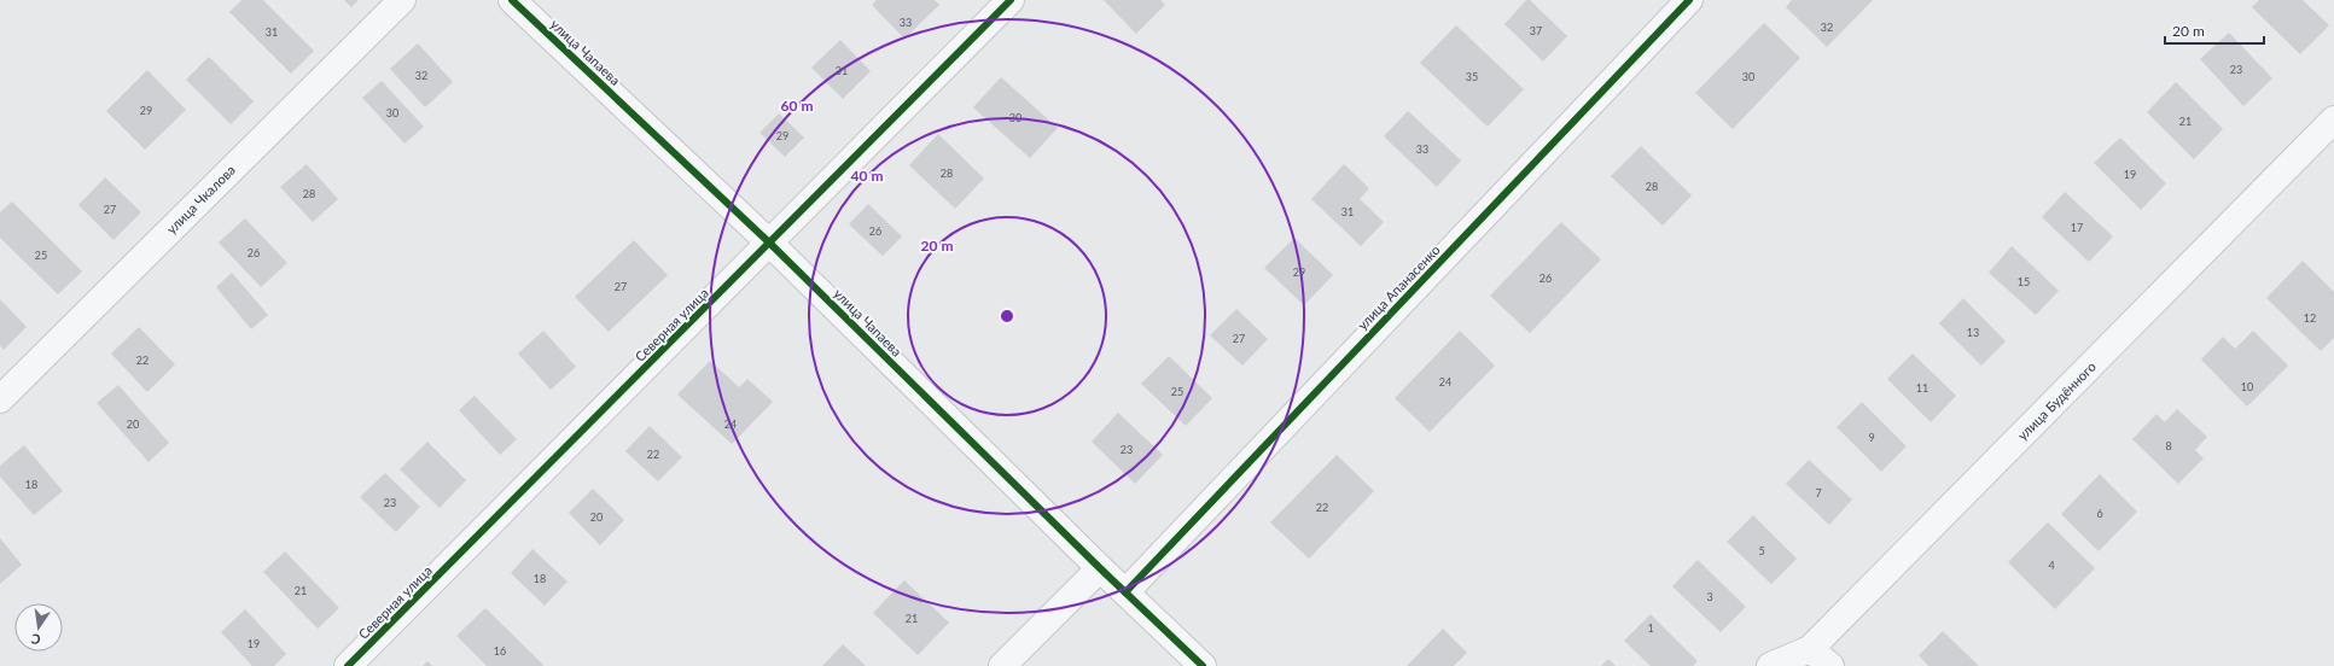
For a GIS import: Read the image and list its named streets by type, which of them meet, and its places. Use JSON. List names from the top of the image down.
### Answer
{
  "streets": {
    "street": [
      "улица Чапаева",
      "улица Чкалова",
      "улица Апанасенко",
      "Северная улица",
      "улица Будённого"
    ]
  },
  "crossings": [
    ["улица Чапаева", "улица Апанасенко"],
    ["улица Чапаева", "Северная улица"]
  ],
  "house_numbers": [
    "33",
    "32",
    "37",
    "31",
    "23",
    "31",
    "32",
    "35",
    "30",
    "29",
    "30",
    "30",
    "21",
    "29",
    "33",
    "28",
    "19",
    "28",
    "28",
    "27",
    "31",
    "17",
    "26",
    "26",
    "25",
    "29",
    "26",
    "15",
    "27",
    "12",
    "13",
    "27",
    "22",
    "24",
    "10",
    "11",
    "25",
    "20",
    "24",
    "9",
    "8",
    "23",
    "22",
    "18",
    "7",
    "23",
    "22",
    "6",
    "20",
    "5",
    "4",
    "18",
    "21",
    "3",
    "21",
    "1",
    "19",
    "16"
  ],
  "scale_bar": "20 m",
  "north": "bottom",
  "rings": ["60 m", "40 m", "20 m"]
}
